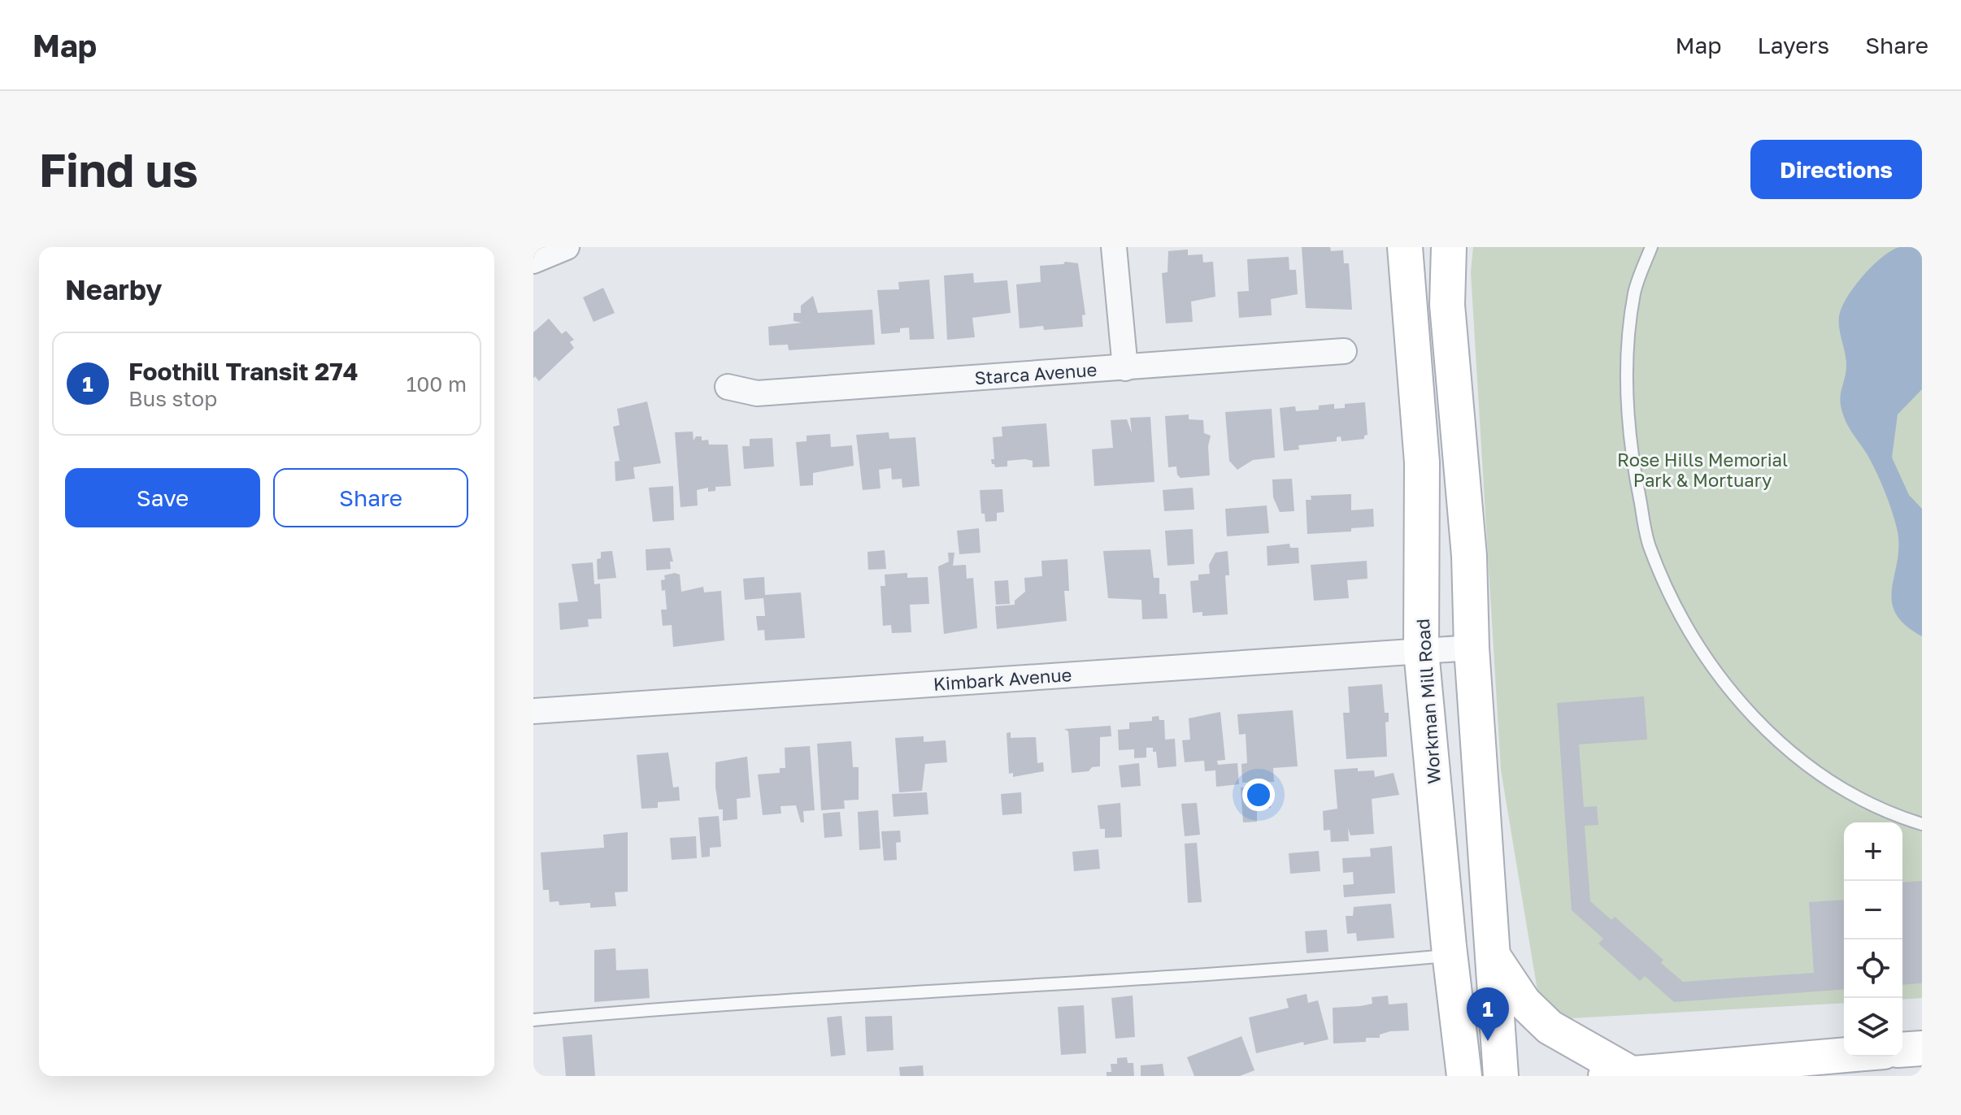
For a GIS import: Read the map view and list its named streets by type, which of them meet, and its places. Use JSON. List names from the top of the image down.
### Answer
{
  "streets": {
    "main road": ["Workman Mill Road"],
    "street": ["Starca Avenue", "Kimbark Avenue"]
  },
  "crossings": [
    ["Kimbark Avenue", "Workman Mill Road"]
  ],
  "parks": ["Rose Hills Memorial Park & Mortuary"],
  "page": {
    "header": "Map",
    "nav": ["Map", "Layers", "Share"],
    "buttons": [
      "Directions",
      ["Save", "Share"]
    ],
    "title": "Find us",
    "heading": "Nearby",
    "list": [
      {
        "mark": "1",
        "name": "Foothill Transit 274",
        "note": "Bus stop",
        "value": "100 m"
      }
    ],
    "map_buttons": ["+", "−"],
    "pins": "1"
  }
}
